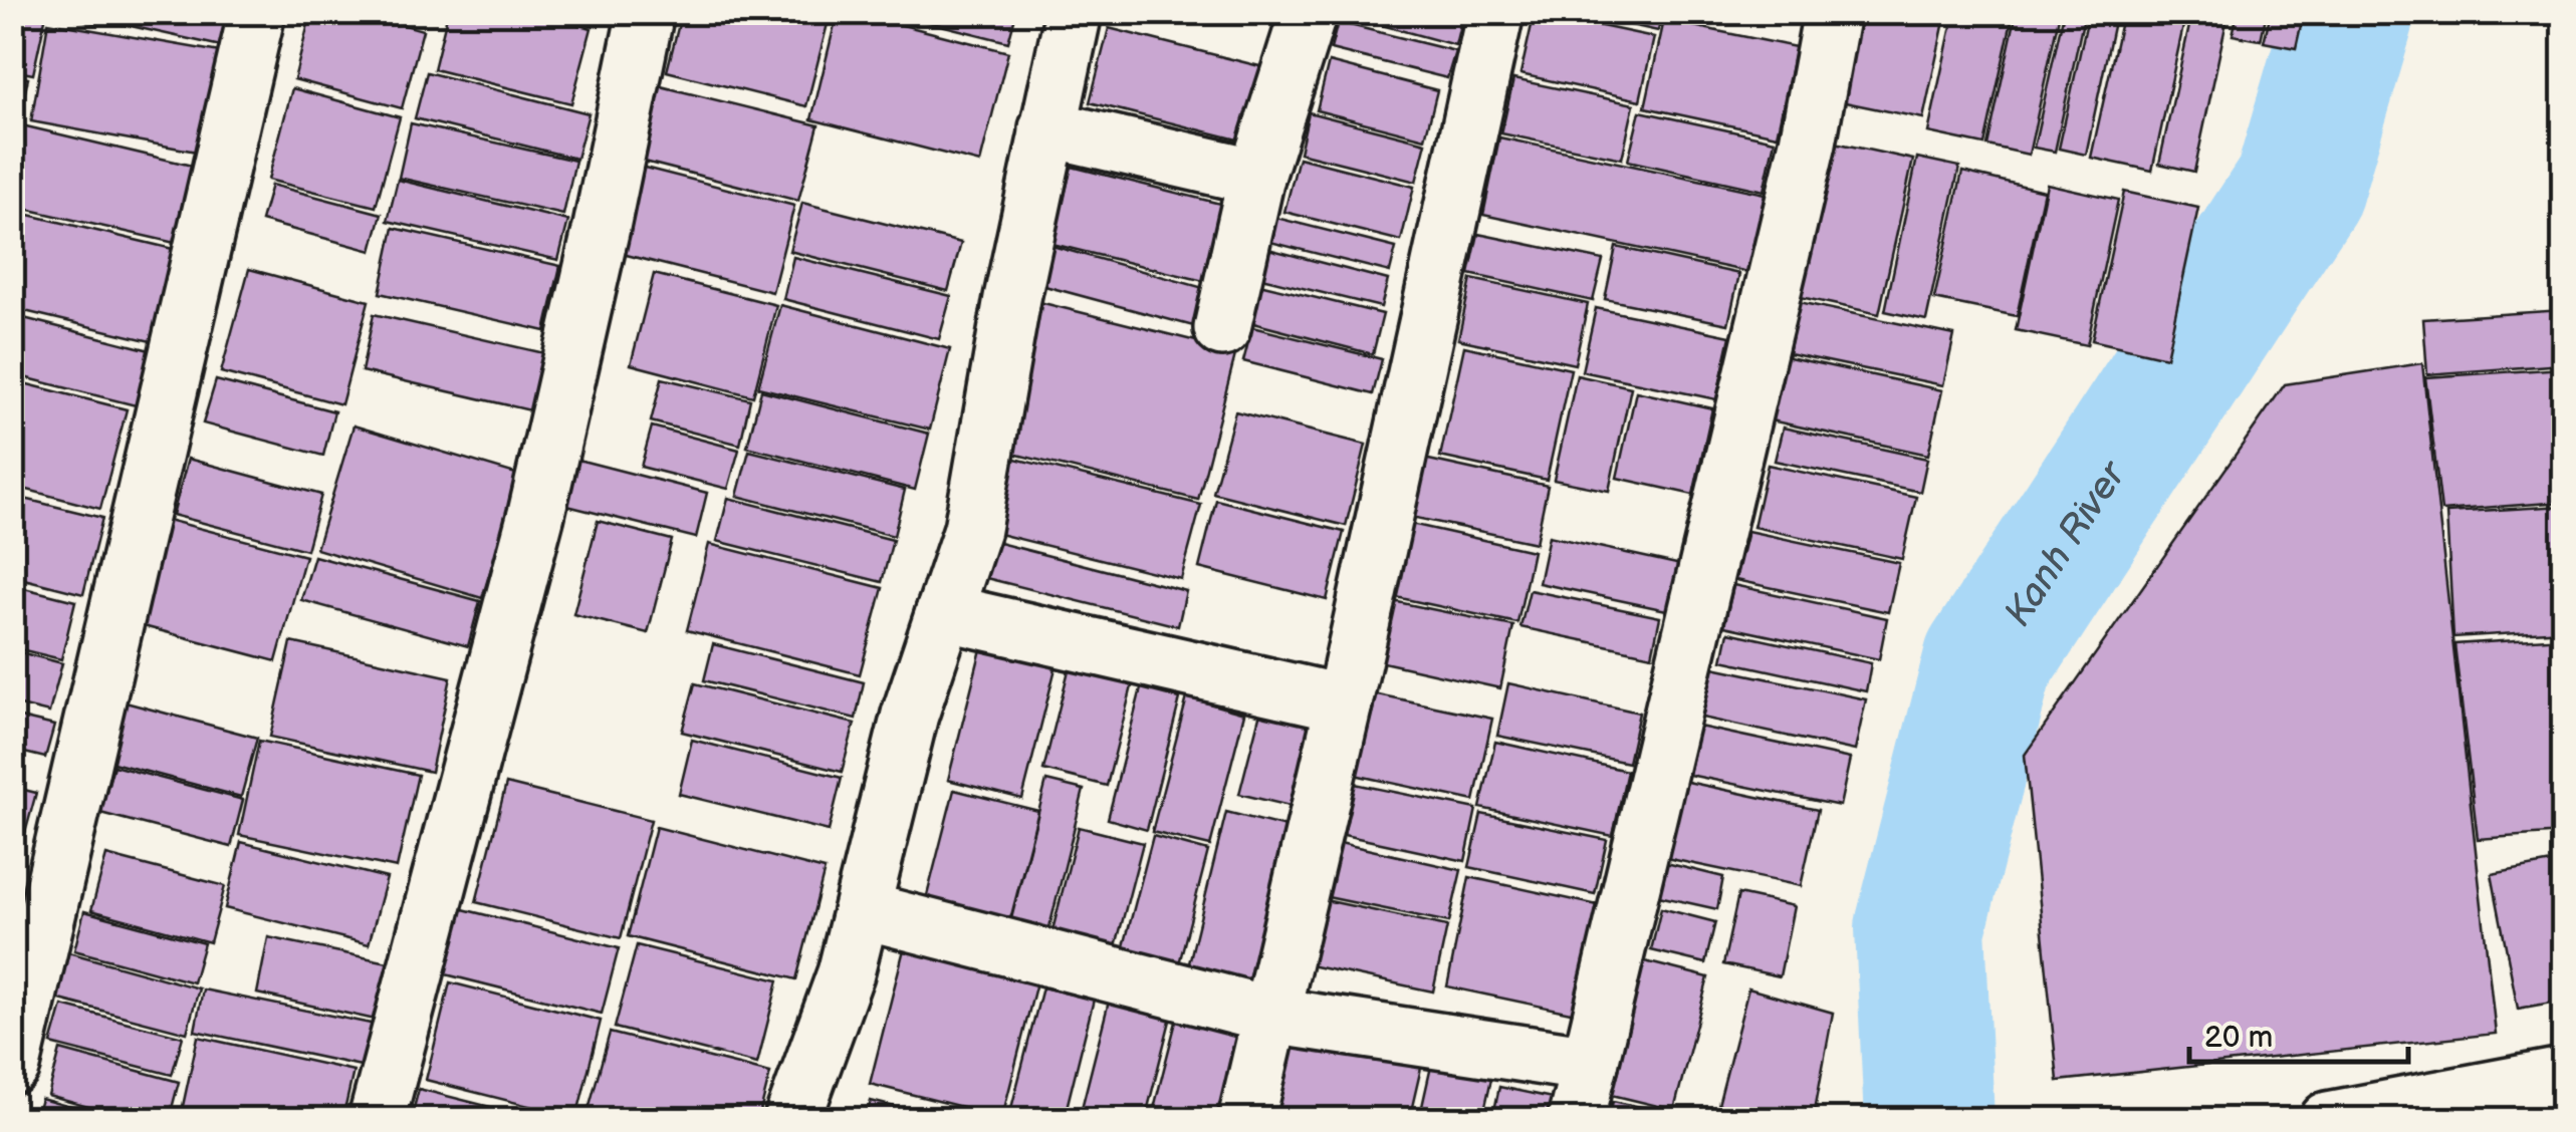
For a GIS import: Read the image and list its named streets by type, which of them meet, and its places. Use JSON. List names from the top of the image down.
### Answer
{
  "water": ["Kanh River"],
  "scale_bar": "20 m"
}
